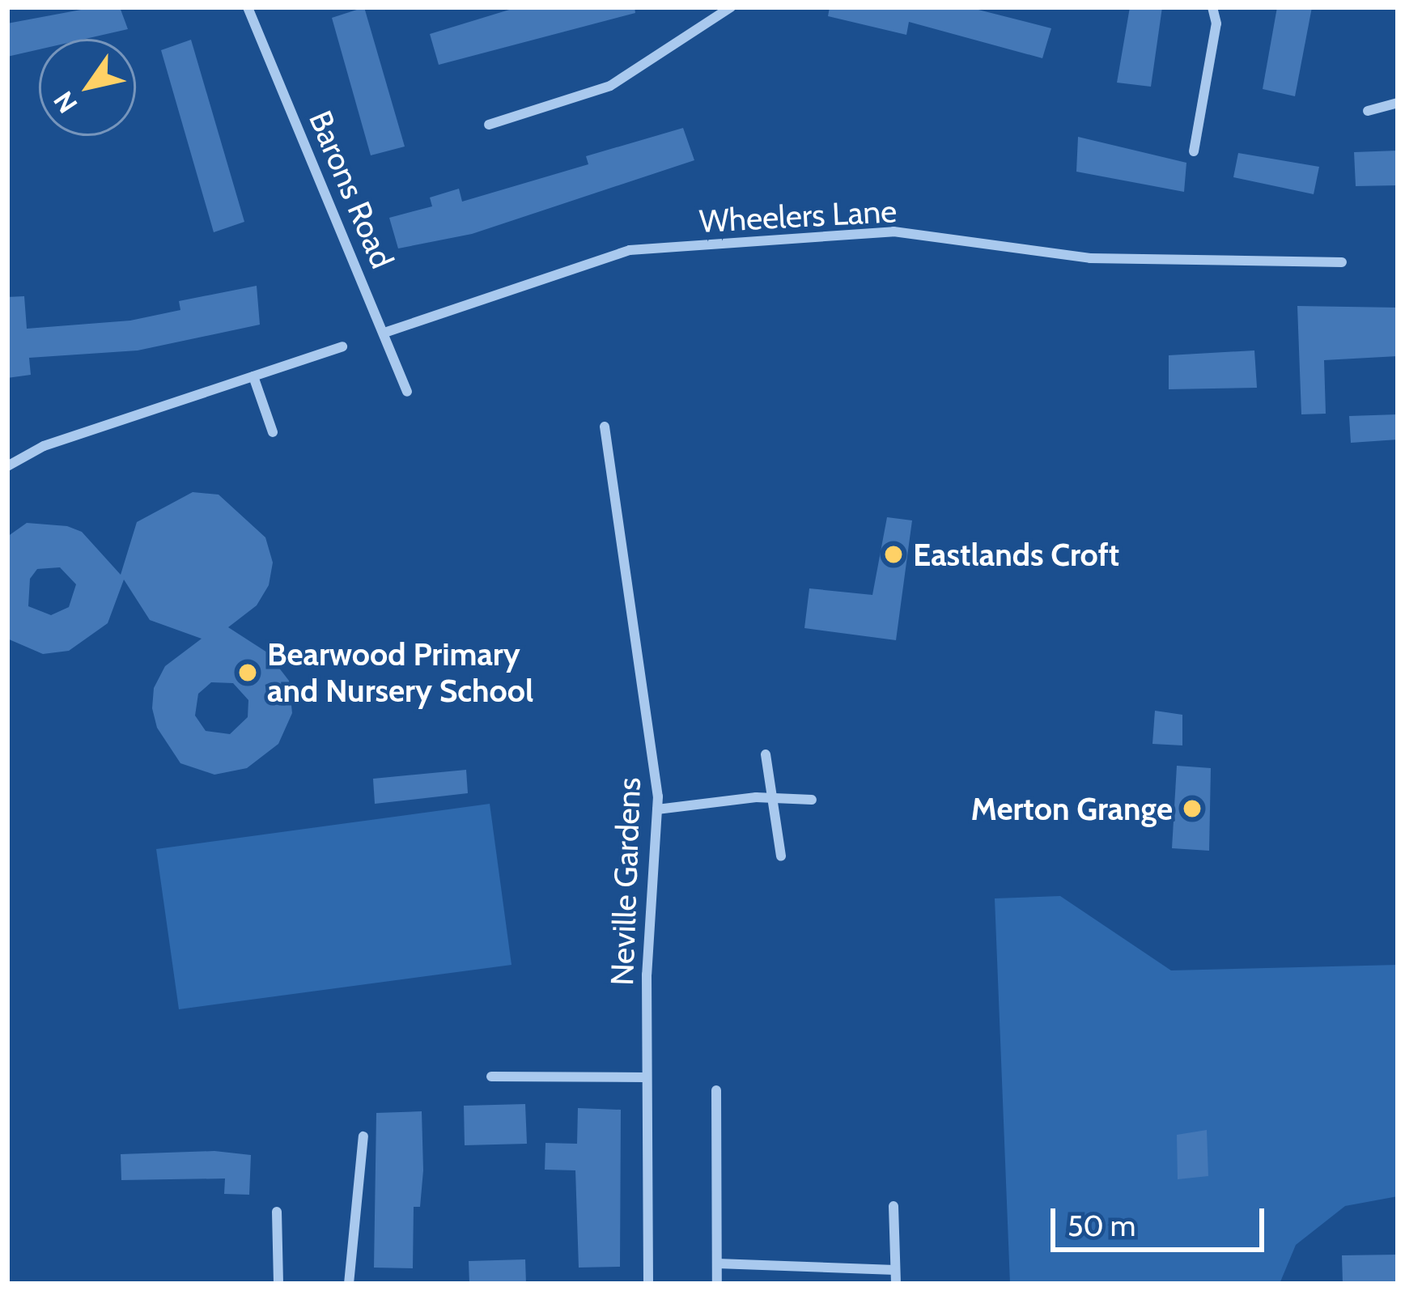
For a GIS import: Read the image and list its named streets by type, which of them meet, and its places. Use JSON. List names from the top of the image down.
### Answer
{
  "streets": {
    "street": ["Barons Road", "Wheelers Lane", "Neville Gardens"]
  },
  "crossings": [
    ["Barons Road", "Wheelers Lane"]
  ],
  "places": ["Eastlands Croft", "Bearwood Primary and Nursery School", "Merton Grange"],
  "scale_bar": "50 m",
  "north": "bottom left"
}
